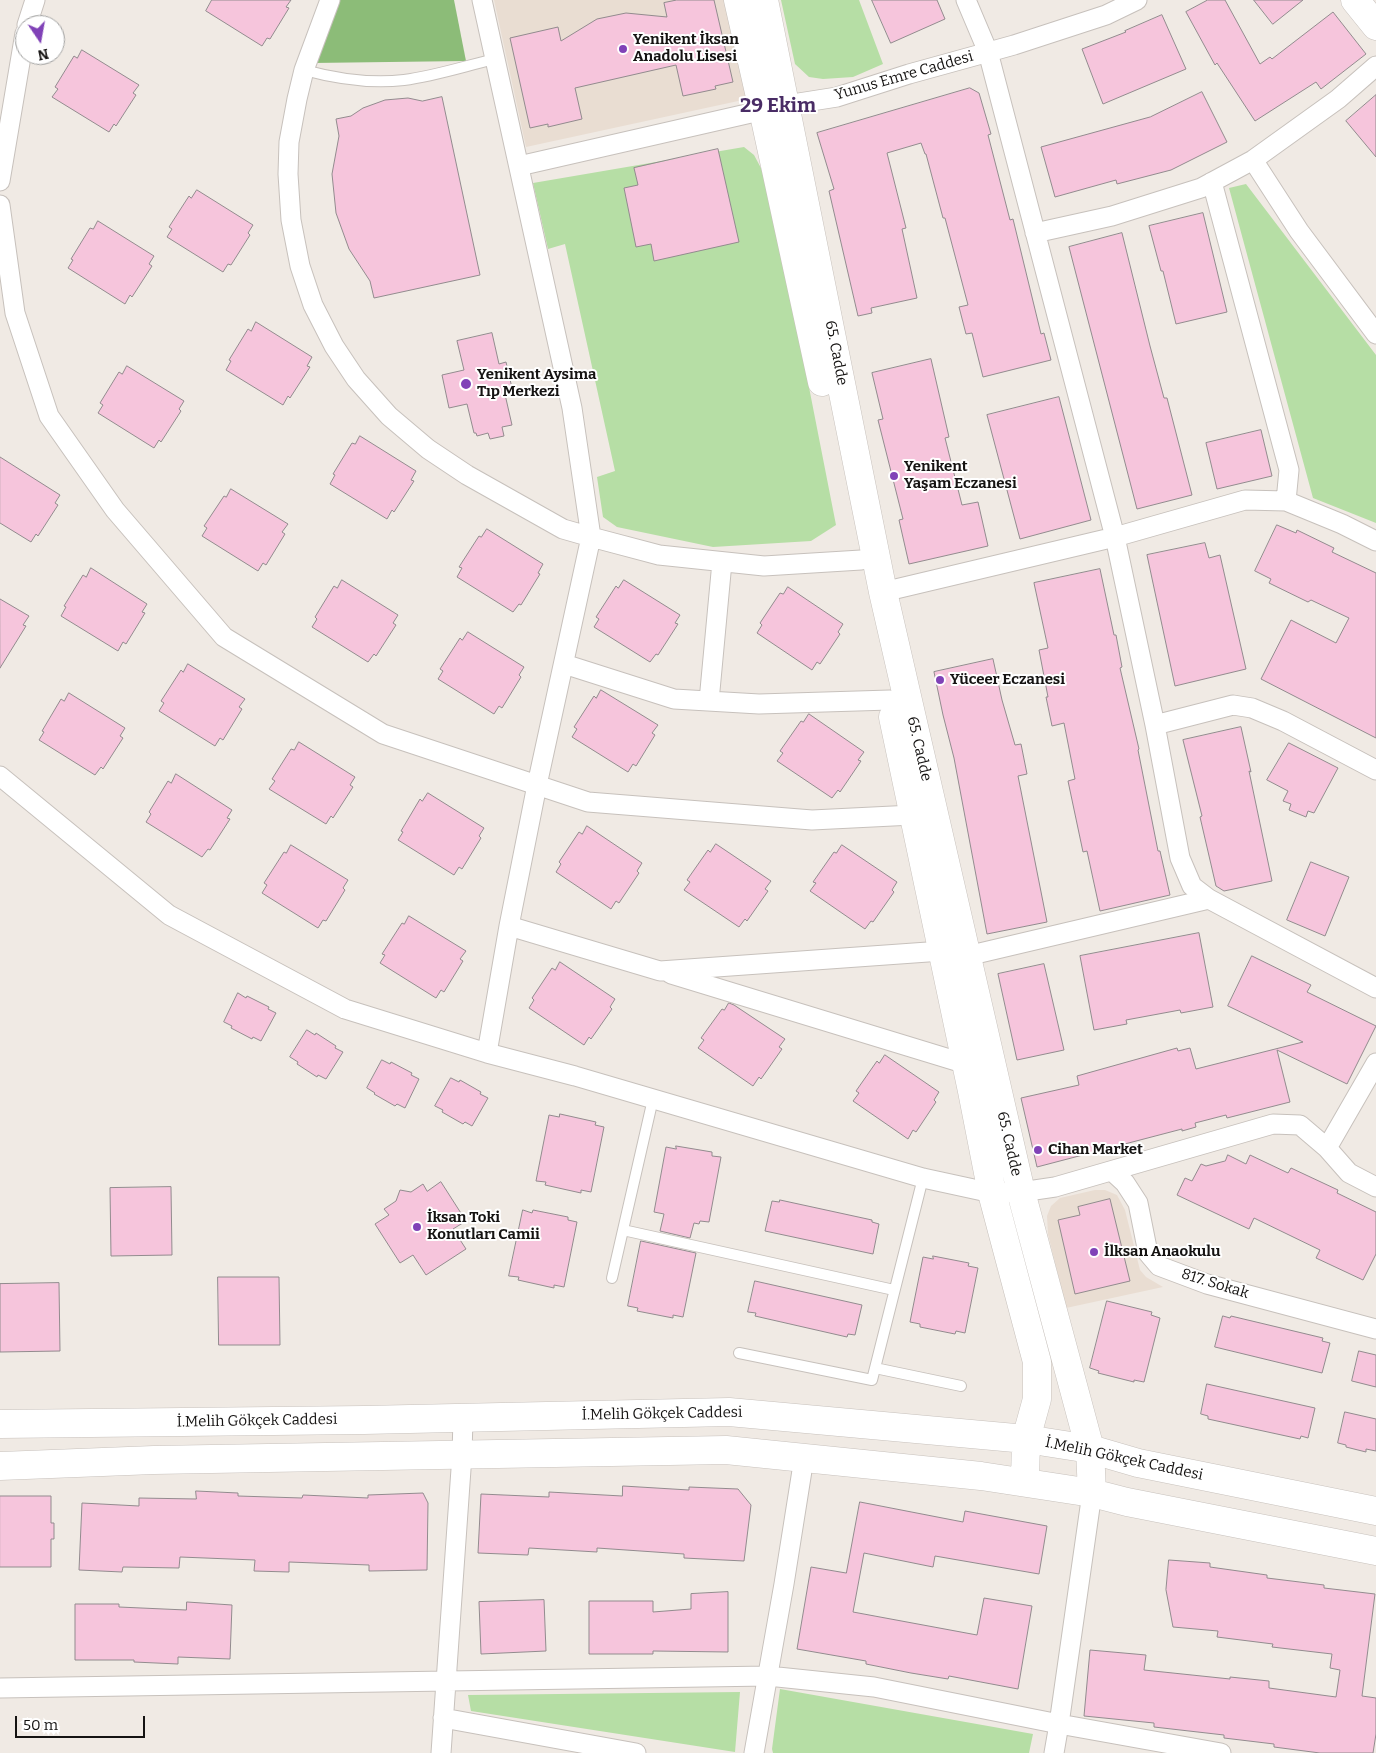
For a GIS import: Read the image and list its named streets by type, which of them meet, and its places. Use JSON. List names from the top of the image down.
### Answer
{
  "streets": {
    "main road": ["65. Cadde", "İ.Melih Gökçek Caddesi"],
    "street": ["Yunus Emre Caddesi", "817. Sokak"]
  },
  "crossings": [
    ["Yunus Emre Caddesi", "65. Cadde"],
    ["65. Cadde", "İ.Melih Gökçek Caddesi"]
  ],
  "districts": ["29 Ekim"],
  "places": [
    "Yenikent İksan Anadolu Lisesi",
    "Yenikent Aysima Tıp Merkezi",
    "Yenikent Yaşam Eczanesi",
    "Yüceer Eczanesi",
    "Cihan Market",
    "İksan Toki Konutları Camii",
    "İlksan Anaokulu"
  ],
  "scale_bar": "50 m",
  "north": "bottom"
}
